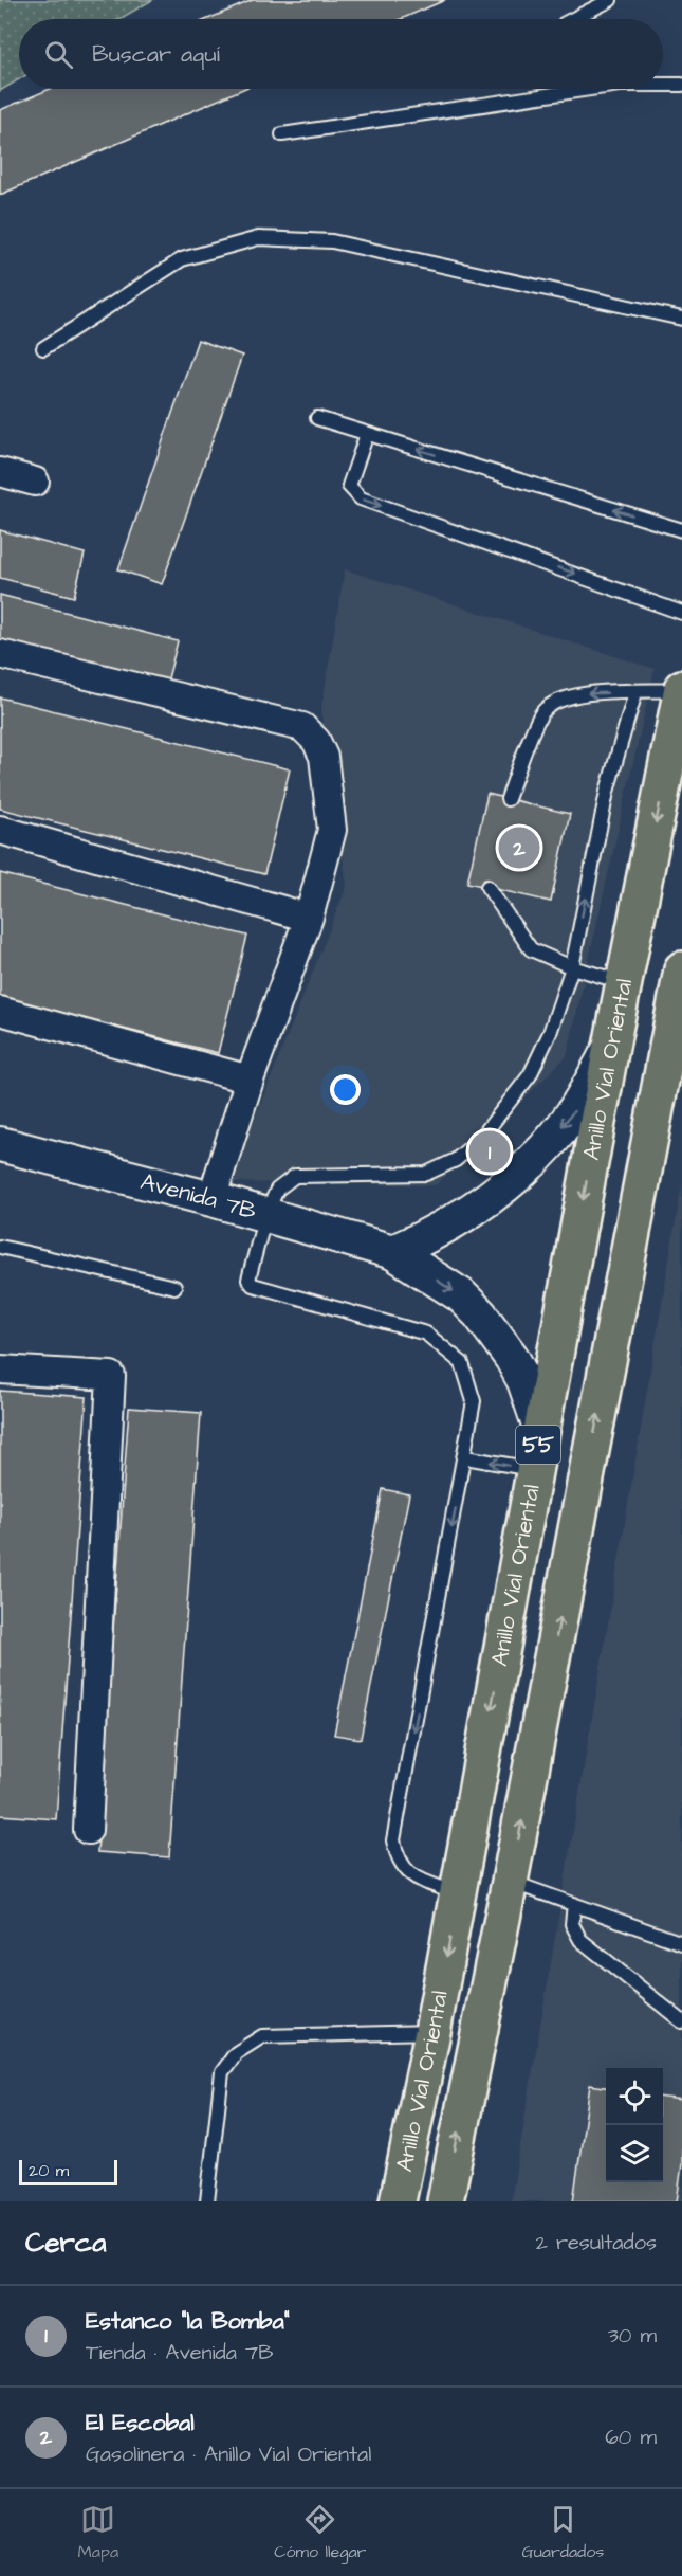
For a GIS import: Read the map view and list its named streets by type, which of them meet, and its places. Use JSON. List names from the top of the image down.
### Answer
{
  "streets": {
    "highway": ["Anillo Vial Oriental", "55"],
    "street": ["Avenida 7B"]
  },
  "crossings": [
    ["Anillo Vial Oriental", "Avenida 7B"]
  ],
  "one_way": ["Avenida 7B"],
  "scale_bar": "20 m",
  "page": {
    "search": "Buscar aquí",
    "pins": ["2", "1"],
    "scale": "20 m",
    "heading": ["Cerca", "2 resultados"],
    "list": [
      {
        "mark": "1",
        "name": "Estanco \"la Bomba\"",
        "note": "Tienda · Avenida 7B",
        "value": "30 m"
      },
      {
        "mark": "2",
        "name": "El Escobal",
        "note": "Gasolinera · Anillo Vial Oriental",
        "value": "60 m"
      }
    ],
    "nav": ["Mapa", "Cómo llegar", "Guardados"]
  }
}
